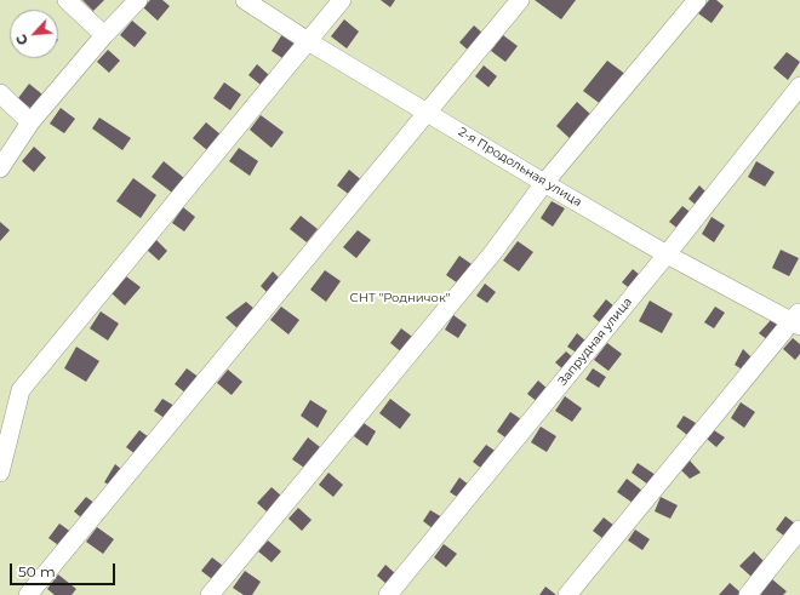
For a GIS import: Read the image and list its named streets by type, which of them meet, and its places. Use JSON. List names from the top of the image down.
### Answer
{
  "streets": {
    "lane": ["2-я Продольная улица", "Запрудная улица"]
  },
  "crossings": [
    ["2-я Продольная улица", "Запрудная улица"]
  ],
  "parks": ["СНТ \"Родничок\""],
  "scale_bar": "50 m",
  "north": "bottom left"
}
